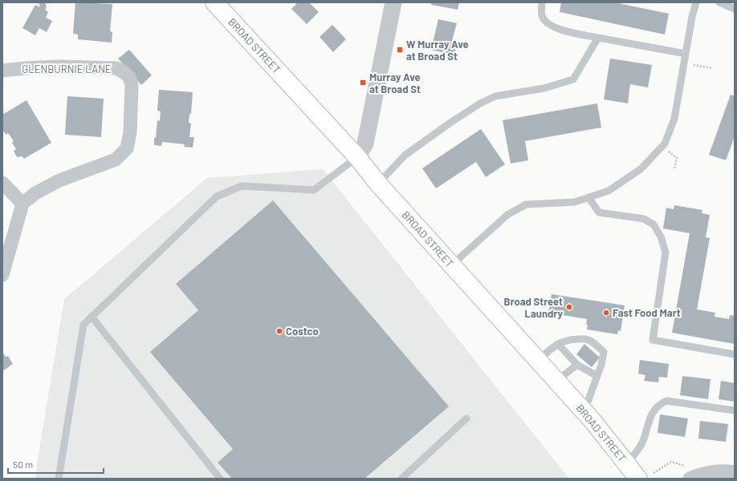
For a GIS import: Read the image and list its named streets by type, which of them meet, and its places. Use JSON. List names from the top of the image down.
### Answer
{
  "streets": {
    "main road": ["BROAD STREET"],
    "street": ["GLENBURNIE LANE"]
  },
  "places": {
    "transit": ["W Murray Ave at Broad St", "Murray Ave at Broad St"],
    "other": ["Broad Street Laundry", "Fast Food Mart", "Costco"]
  },
  "scale_bar": "50 m"
}
